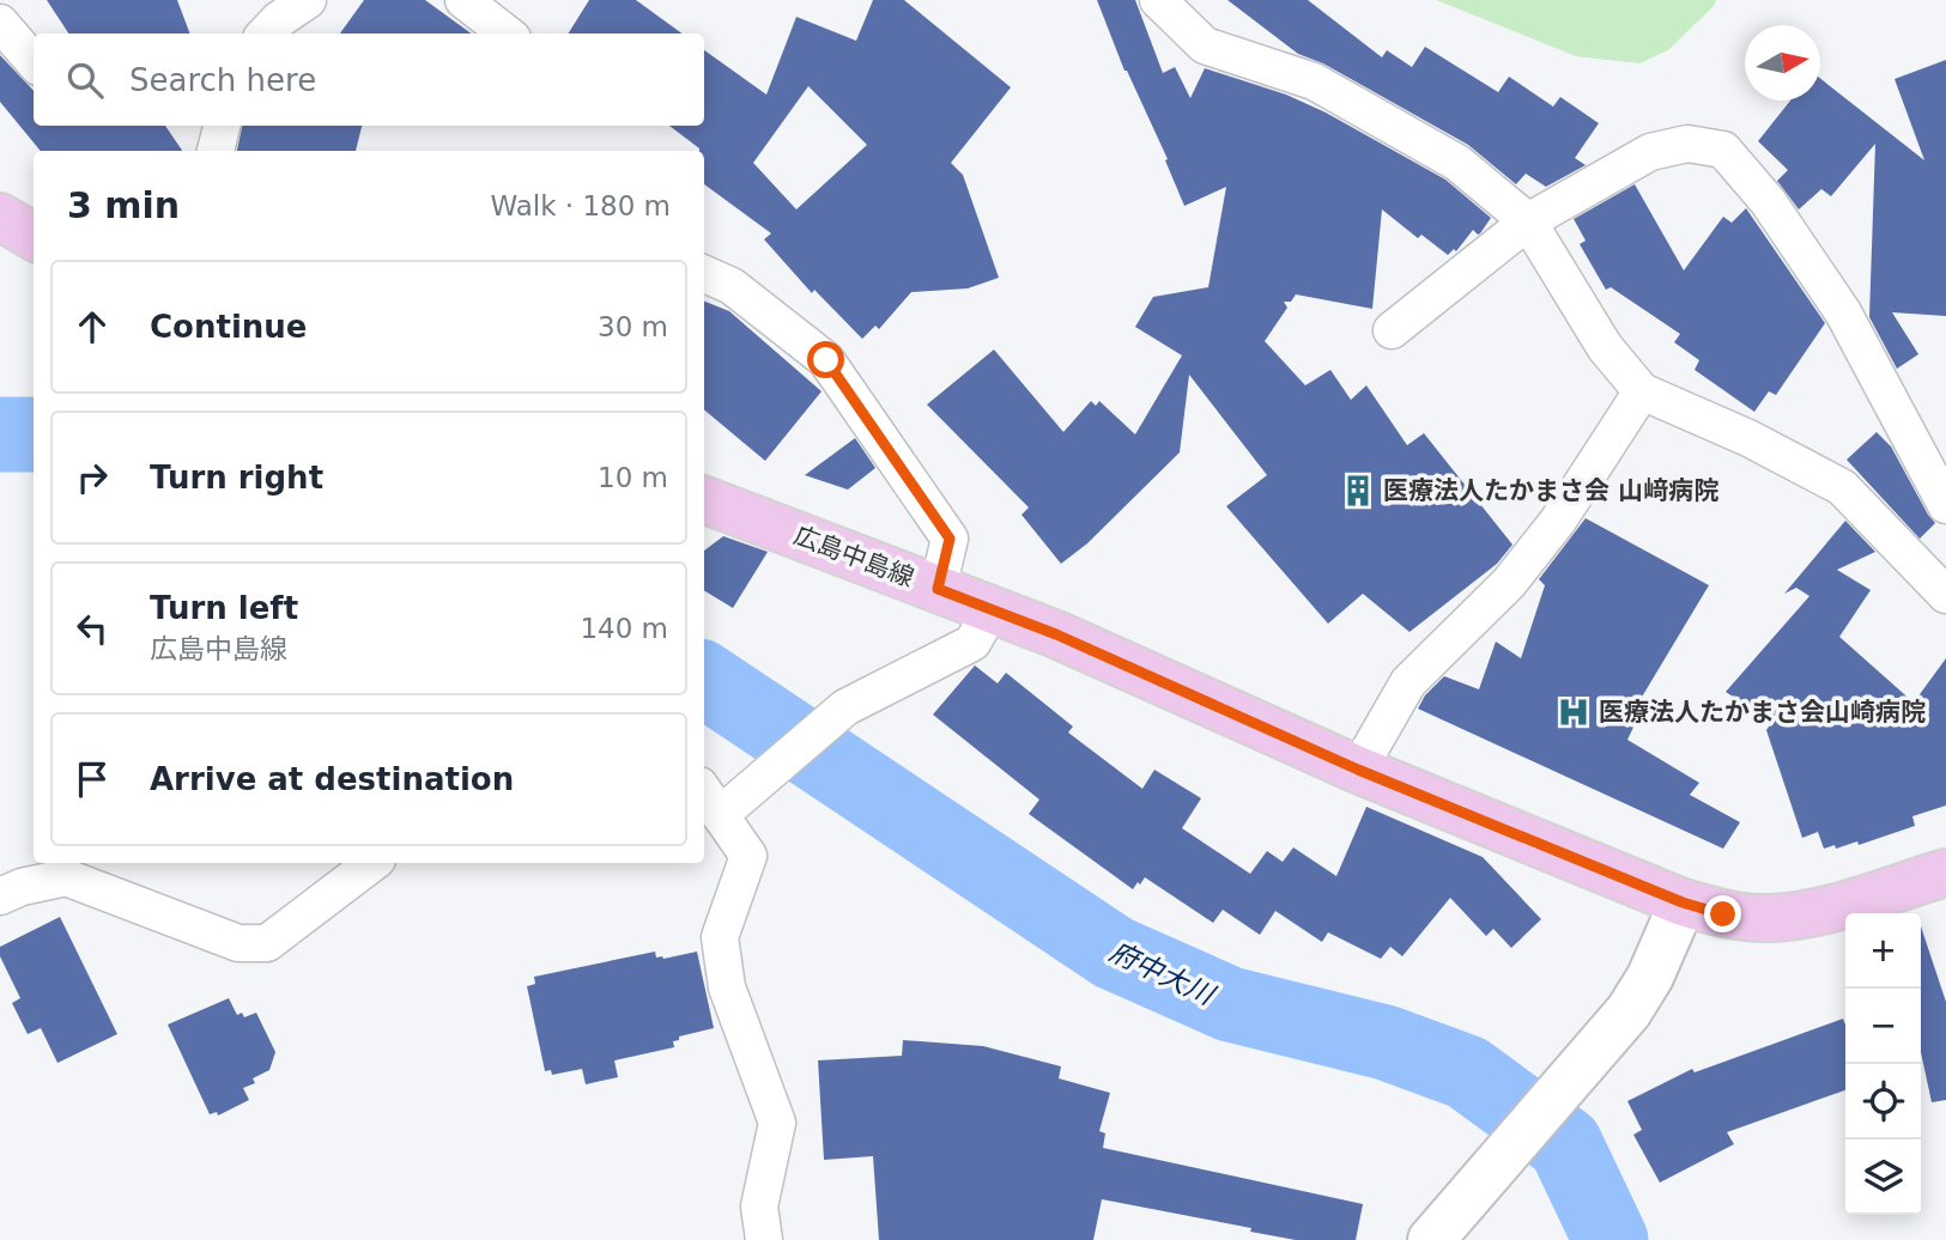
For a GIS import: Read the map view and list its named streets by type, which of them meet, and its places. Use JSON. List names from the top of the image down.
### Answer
{
  "streets": {
    "main road": ["広島中島線"]
  },
  "water": ["府中大川"],
  "places": {
    "building": ["医療法人たかまさ会 山﨑病院"],
    "hospital": ["医療法人たかまさ会山崎病院"]
  },
  "north": "right",
  "page": {
    "search": "Search here",
    "heading": ["3 min", "Walk · 180 m"],
    "list": [
      ["Continue", "30 m"],
      ["Turn right", "10 m"],
      ["Turn left", "広島中島線", "140 m"],
      "Arrive at destination"
    ],
    "map_buttons": ["+", "−"]
  }
}
